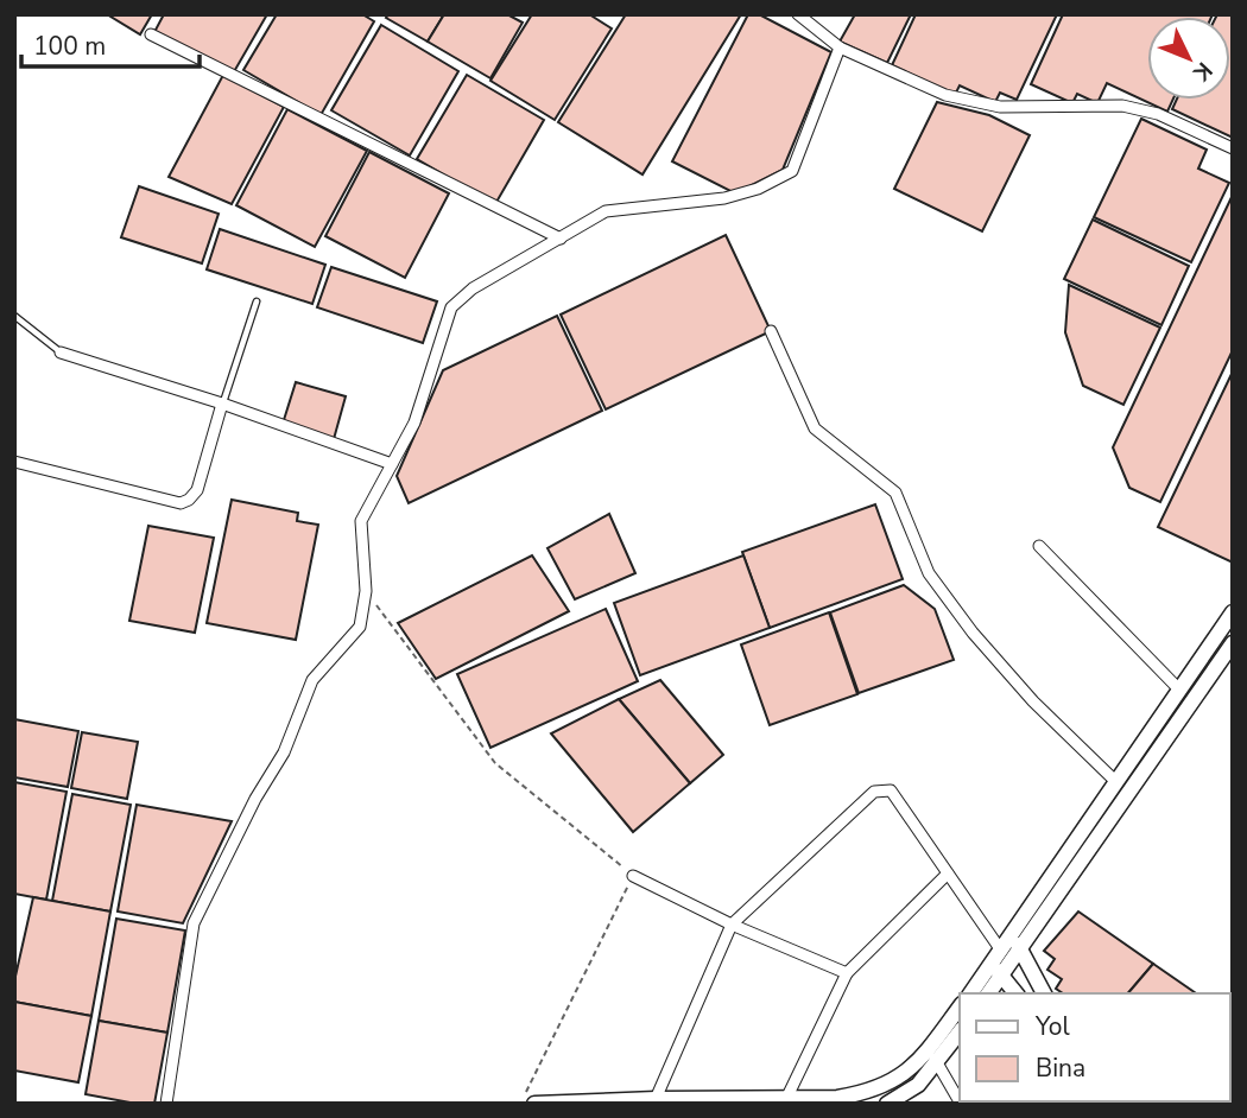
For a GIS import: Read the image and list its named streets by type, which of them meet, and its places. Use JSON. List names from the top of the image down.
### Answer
{
  "legend": ["Yol", "Bina"],
  "scale_bar": "100 m",
  "north": "bottom right"
}
